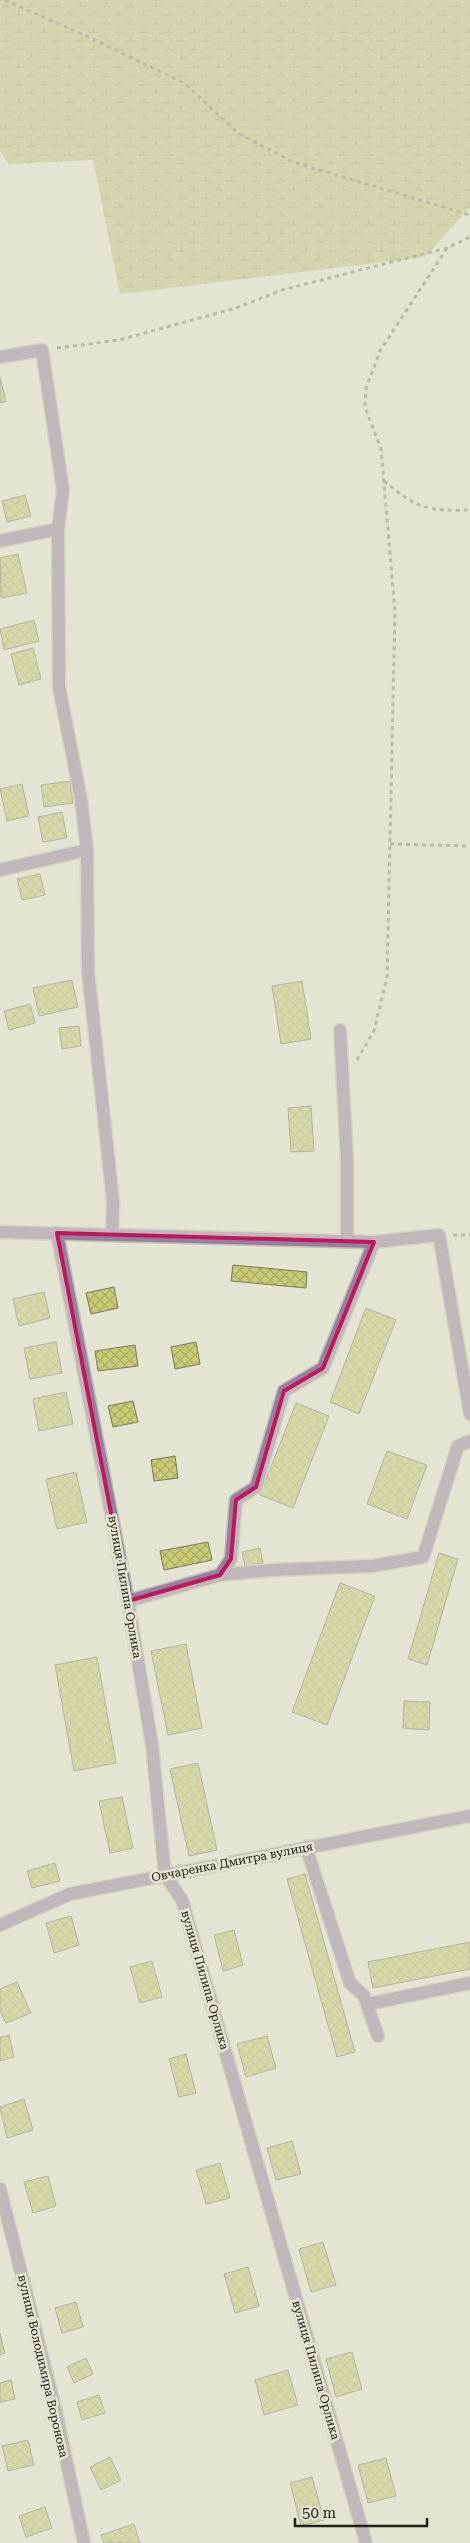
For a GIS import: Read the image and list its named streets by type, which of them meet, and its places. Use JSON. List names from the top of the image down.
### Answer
{
  "streets": {
    "street": ["вулиця Пилипа Орлика", "Овчаренка Дмитра вулиця", "вулиця Володимира Воронова"]
  },
  "crossings": [
    ["вулиця Пилипа Орлика", "Овчаренка Дмитра вулиця"]
  ],
  "scale_bar": "50 m"
}
